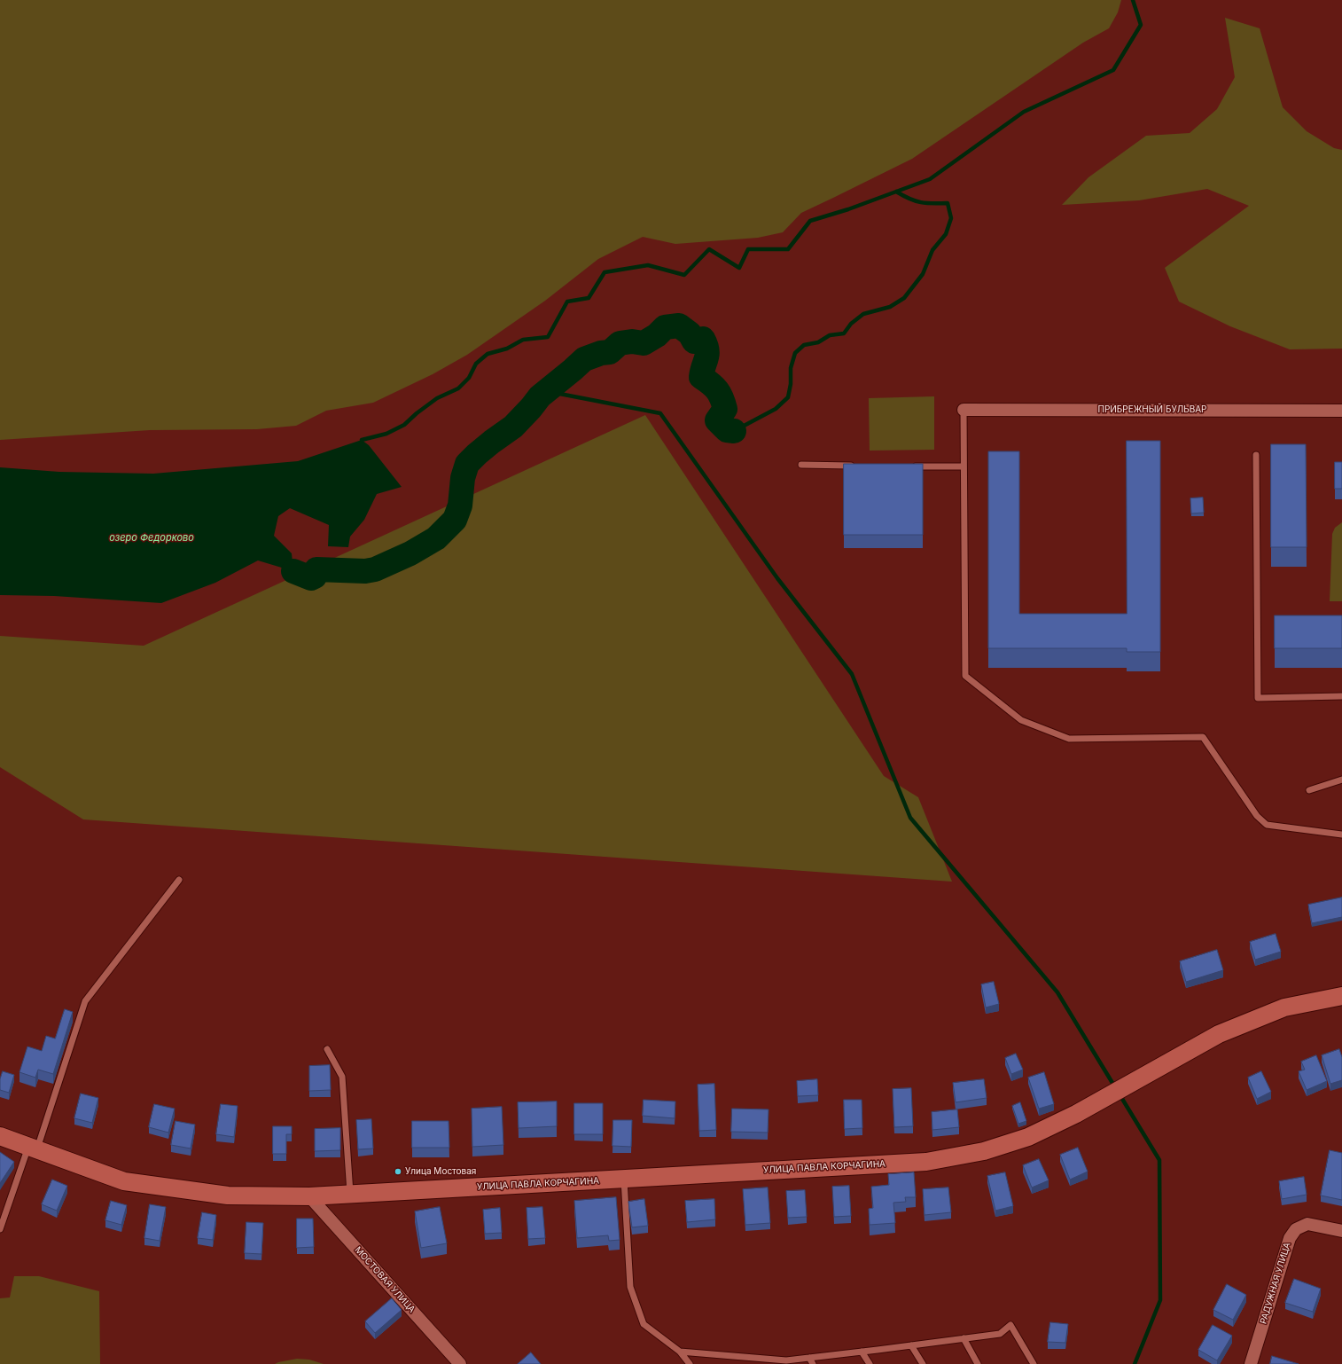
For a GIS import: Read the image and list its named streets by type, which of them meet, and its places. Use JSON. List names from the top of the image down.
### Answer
{
  "streets": {
    "main road": ["УЛИЦА ПАВЛА КОРЧАГИНА"],
    "street": ["ПРИБРЕЖНЫЙ БУЛЬВАР", "МОСТОВАЯ УЛИЦА", "РАДУЖНАЯ УЛИЦА"]
  },
  "crossings": [
    ["УЛИЦА ПАВЛА КОРЧАГИНА", "МОСТОВАЯ УЛИЦА"]
  ],
  "water": ["озеро Федорково"],
  "places": ["Улица Мостовая"]
}
